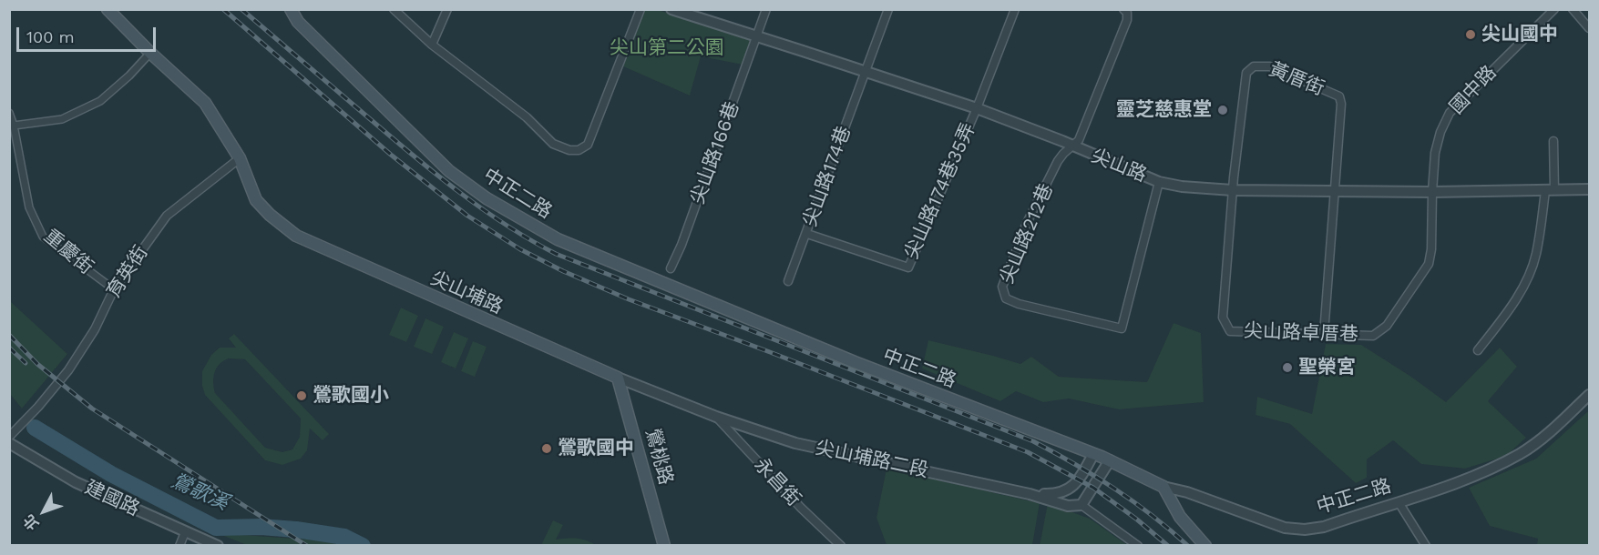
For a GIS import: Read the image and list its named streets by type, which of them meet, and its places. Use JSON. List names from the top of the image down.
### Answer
{
  "streets": {
    "main road": ["中正二路", "尖山埔路", "鶯桃路"],
    "street": [
      "黃厝街",
      "國中路",
      "尖山路166巷",
      "尖山路",
      "尖山路174巷",
      "尖山路174巷35弄",
      "尖山路212巷",
      "重慶街",
      "育英街",
      "尖山路卓厝巷",
      "尖山埔路二段",
      "永昌街",
      "建國路"
    ]
  },
  "crossings": [
    ["黃厝街", "尖山路"],
    ["黃厝街", "尖山路卓厝巷"],
    ["國中路", "尖山路"],
    ["國中路", "尖山路卓厝巷"],
    ["尖山路166巷", "尖山路"],
    ["尖山路", "尖山路174巷"],
    ["尖山路", "尖山路174巷35弄"],
    ["尖山路", "尖山路212巷"],
    ["尖山路", "尖山路卓厝巷"],
    ["尖山路174巷", "尖山路174巷35弄"],
    ["重慶街", "育英街"],
    ["育英街", "尖山埔路"],
    ["尖山埔路", "鶯桃路"],
    ["尖山埔路", "尖山埔路二段"],
    ["尖山埔路", "永昌街"],
    ["尖山埔路二段", "永昌街"]
  ],
  "water": ["鶯歌溪"],
  "parks": ["尖山第二公園"],
  "places": [
    "尖山國中",
    "靈芝慈惠堂",
    "聖榮宮",
    "鶯歌國小",
    "鶯歌國中"
  ],
  "scale_bar": "100 m",
  "north": "bottom left"
}
